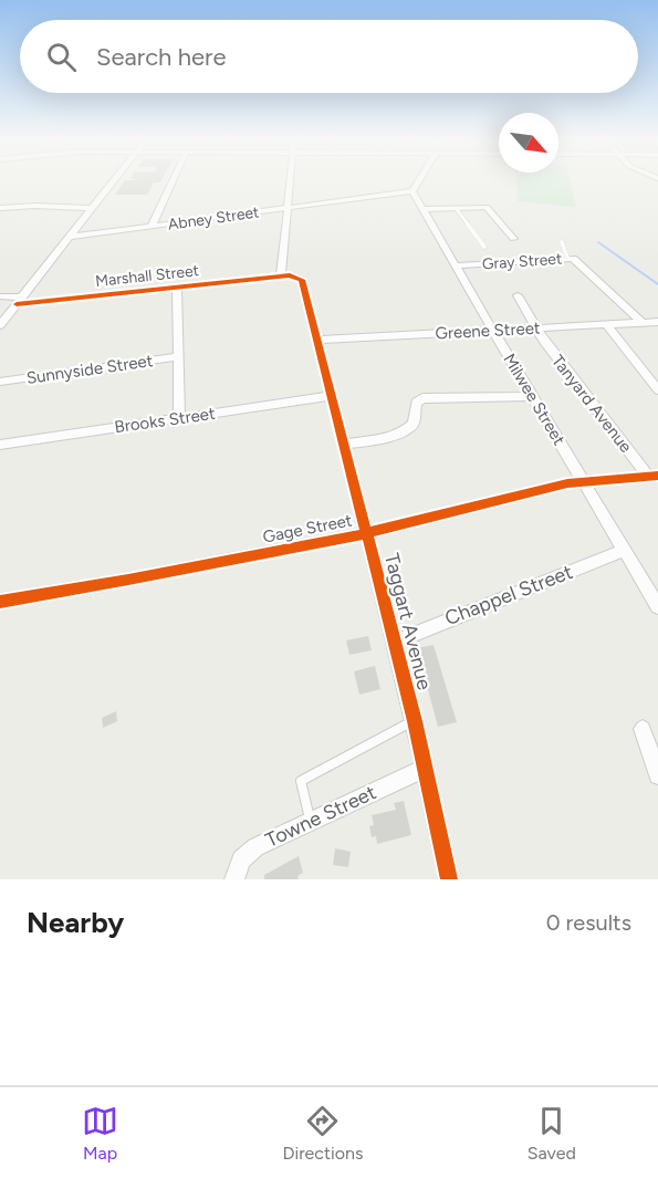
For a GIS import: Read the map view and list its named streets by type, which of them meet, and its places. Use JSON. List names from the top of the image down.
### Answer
{
  "streets": {
    "street": [
      "Abney Street",
      "Gray Street",
      "Marshall Street",
      "Greene Street",
      "Sunnyside Street",
      "Milwee Street",
      "Tanyard Avenue",
      "Brooks Street",
      "Gage Street",
      "Chappel Street",
      "Taggart Avenue",
      "Towne Street"
    ]
  },
  "crossings": [
    ["Abney Street", "Milwee Street"],
    ["Gray Street", "Greene Street"],
    ["Gray Street", "Milwee Street"],
    ["Marshall Street", "Taggart Avenue"],
    ["Greene Street", "Milwee Street"],
    ["Greene Street", "Tanyard Avenue"],
    ["Greene Street", "Taggart Avenue"],
    ["Milwee Street", "Gage Street"],
    ["Milwee Street", "Chappel Street"],
    ["Tanyard Avenue", "Gage Street"],
    ["Brooks Street", "Taggart Avenue"],
    ["Gage Street", "Taggart Avenue"],
    ["Chappel Street", "Taggart Avenue"],
    ["Taggart Avenue", "Towne Street"]
  ],
  "north": "bottom right",
  "page": {
    "search": "Search here",
    "heading": ["Nearby", "0 results"],
    "nav": ["Map", "Directions", "Saved"]
  }
}
